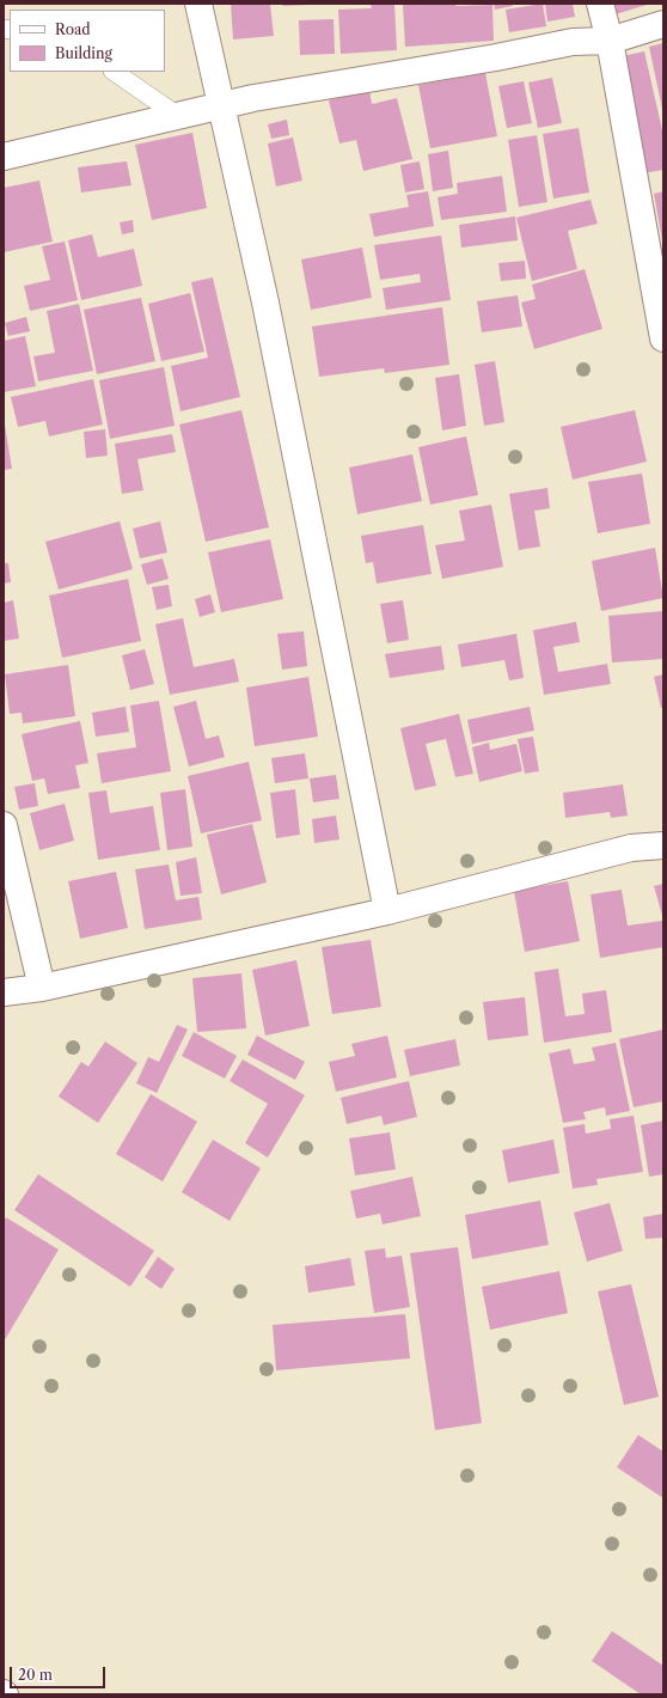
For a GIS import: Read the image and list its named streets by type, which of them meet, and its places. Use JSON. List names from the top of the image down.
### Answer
{
  "legend": ["Road", "Building"],
  "scale_bar": "20 m"
}
